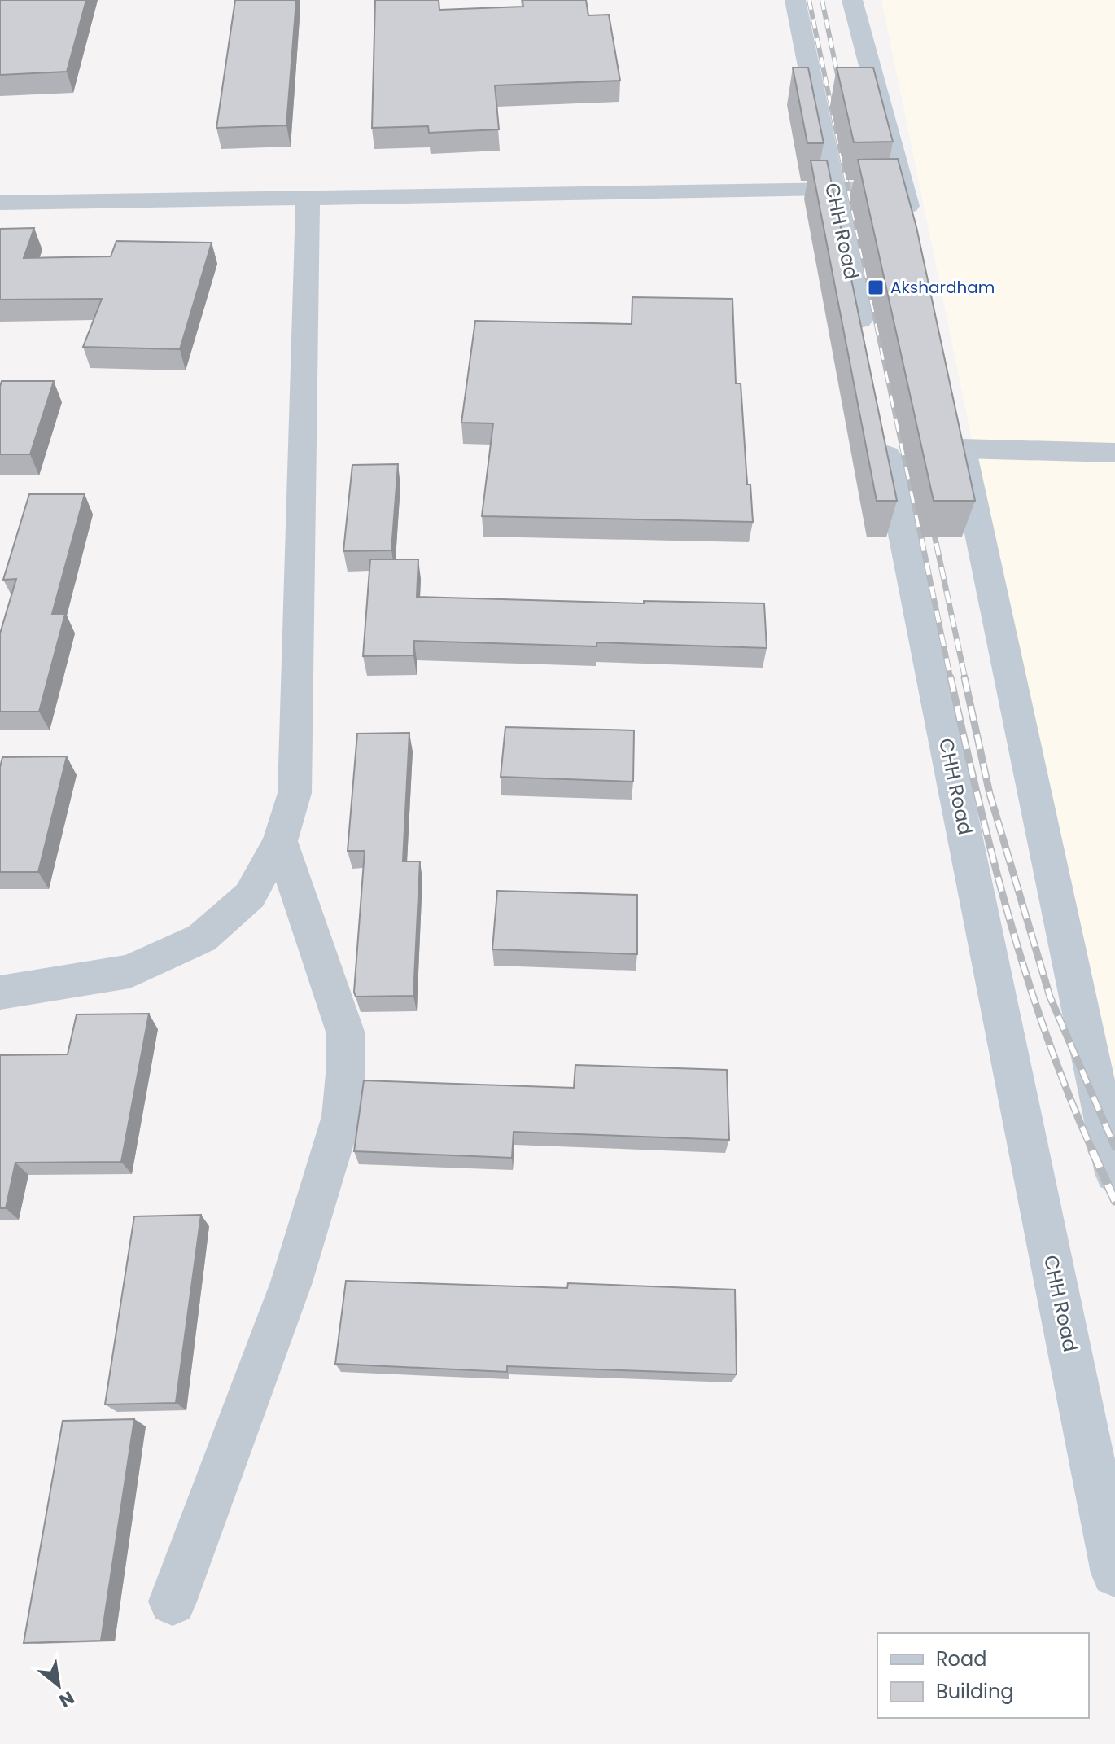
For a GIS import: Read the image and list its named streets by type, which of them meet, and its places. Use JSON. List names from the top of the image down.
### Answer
{
  "streets": {
    "street": ["CHH Road"]
  },
  "places": {
    "transit": ["Akshardham"]
  },
  "legend": ["Road", "Building"],
  "north": "bottom right"
}
